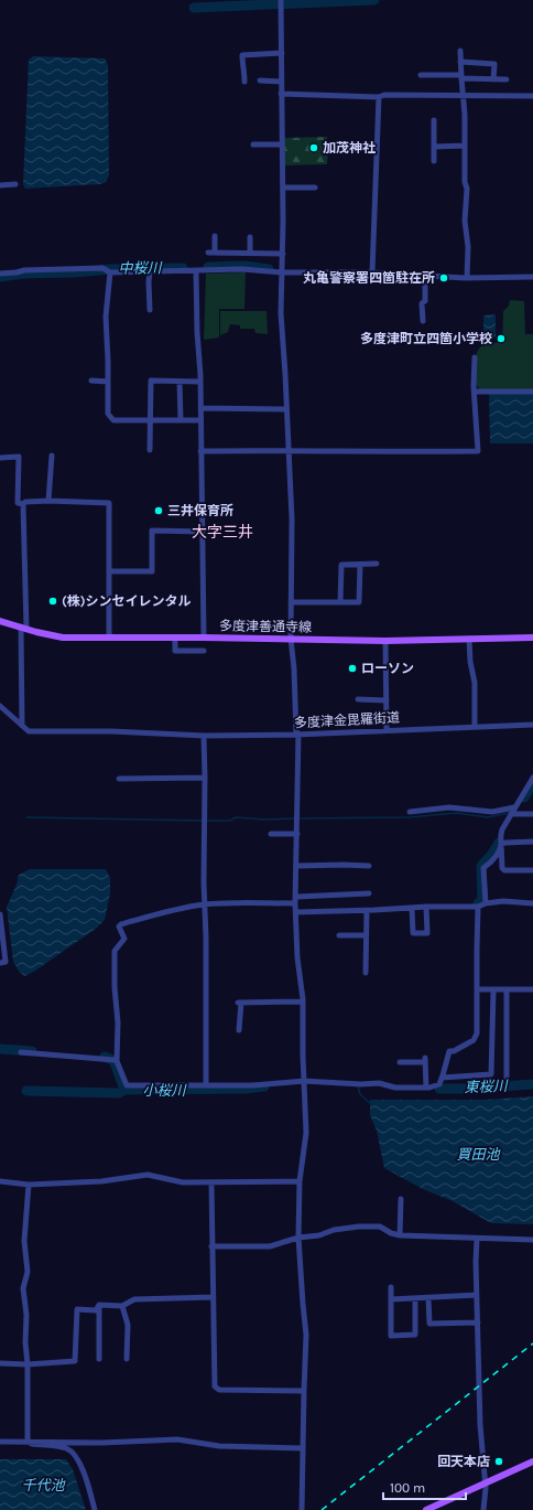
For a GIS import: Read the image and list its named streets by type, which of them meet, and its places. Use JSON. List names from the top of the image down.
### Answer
{
  "streets": {
    "main road": ["多度津善通寺線"],
    "street": ["多度津金毘羅街道"]
  },
  "districts": ["大字三井"],
  "water": [
    "中桜川",
    "東桜川",
    "小桜川",
    "買田池",
    "千代池"
  ],
  "places": [
    "加茂神社",
    "丸亀警察署四箇駐在所",
    "多度津町立四箇小学校",
    "三井保育所",
    "(株)シンセイレンタル",
    "ローソン",
    "回天本店"
  ],
  "scale_bar": "100 m"
}
